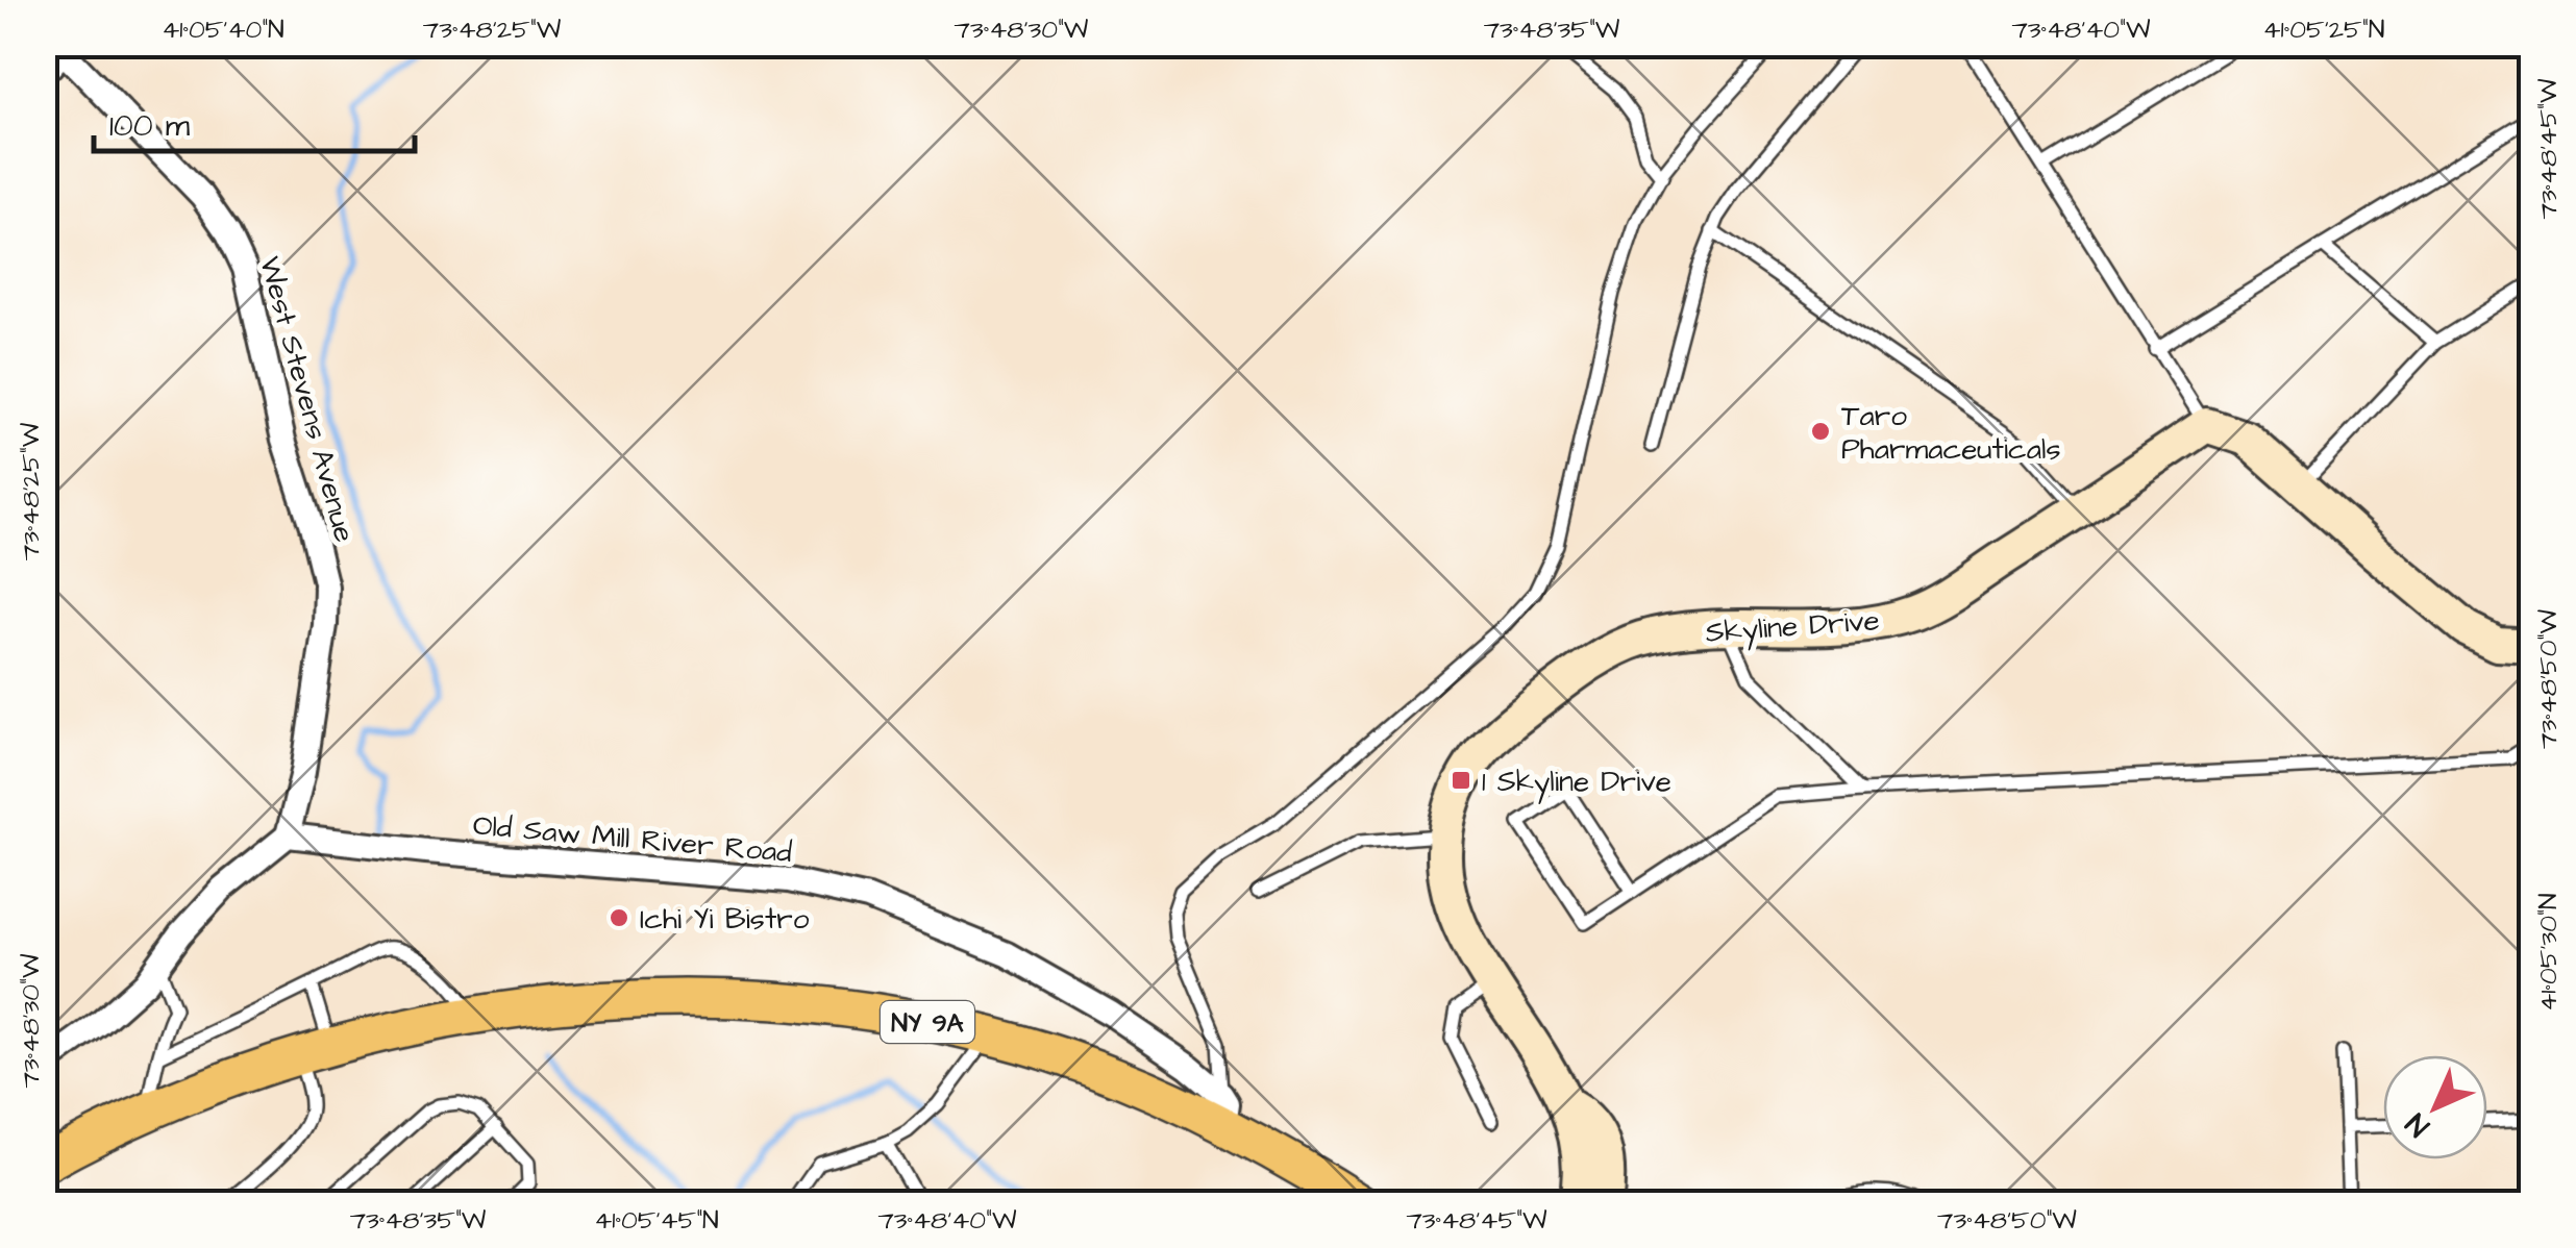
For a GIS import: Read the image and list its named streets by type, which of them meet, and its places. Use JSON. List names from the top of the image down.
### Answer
{
  "streets": {
    "main road": ["NY 9A"],
    "street": ["West Stevens Avenue", "Skyline Drive", "Old Saw Mill River Road"]
  },
  "crossings": [
    ["West Stevens Avenue", "Old Saw Mill River Road"],
    ["Old Saw Mill River Road", "NY 9A"]
  ],
  "places": {
    "other": ["Taro Pharmaceuticals", "Ichi Yi Bistro"],
    "transit": ["1 Skyline Drive"]
  },
  "scale_bar": "100 m",
  "north": "bottom left",
  "coordinates": [
    "41°05'40\"N",
    "73°48'25\"W",
    "73°48'30\"W",
    "73°48'35\"W",
    "73°48'40\"W",
    "41°05'25\"N",
    "73°48'45\"W",
    "73°48'50\"W",
    "41°05'30\"N",
    "41°05'45\"N"
  ]
}
